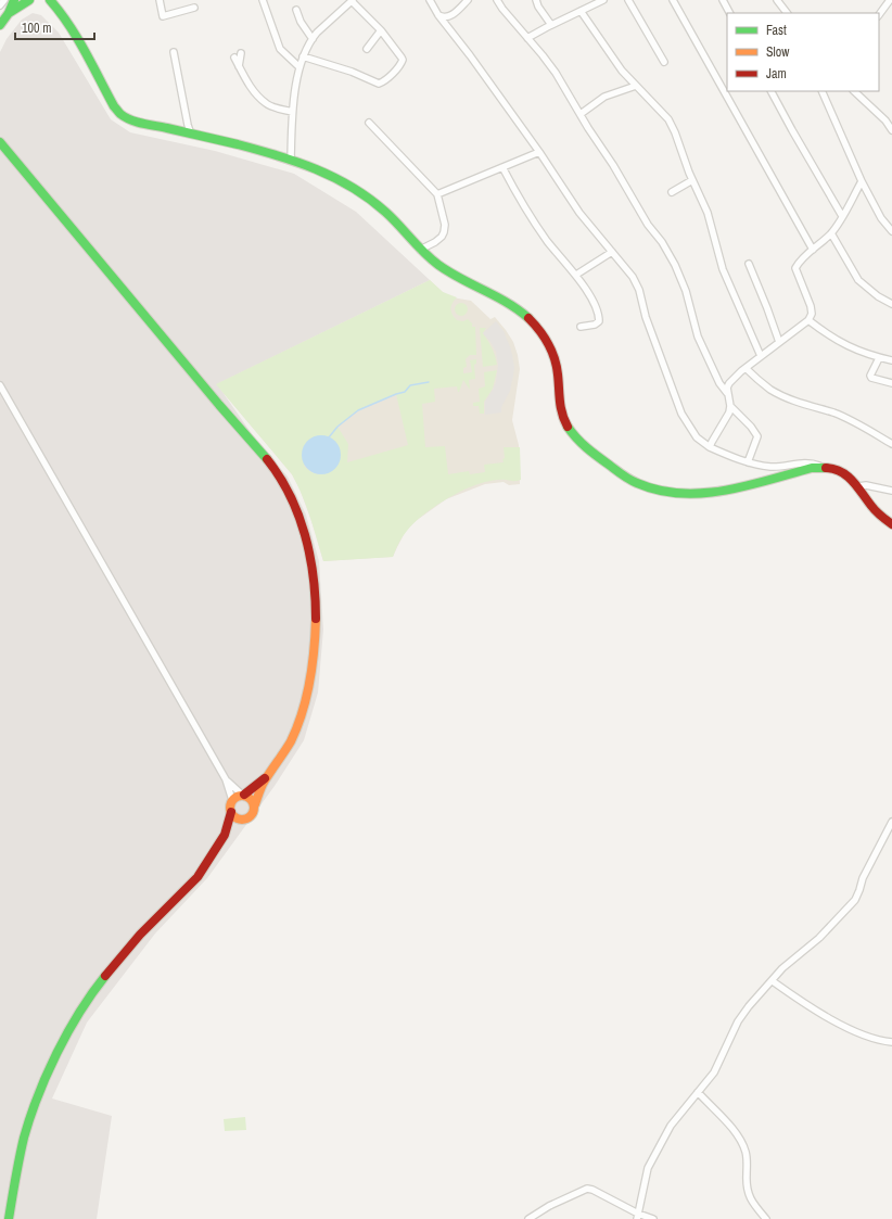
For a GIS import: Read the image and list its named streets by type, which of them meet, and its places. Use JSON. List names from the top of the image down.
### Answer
{
  "legend": ["Fast", "Slow", "Jam"],
  "scale_bar": "100 m"
}
